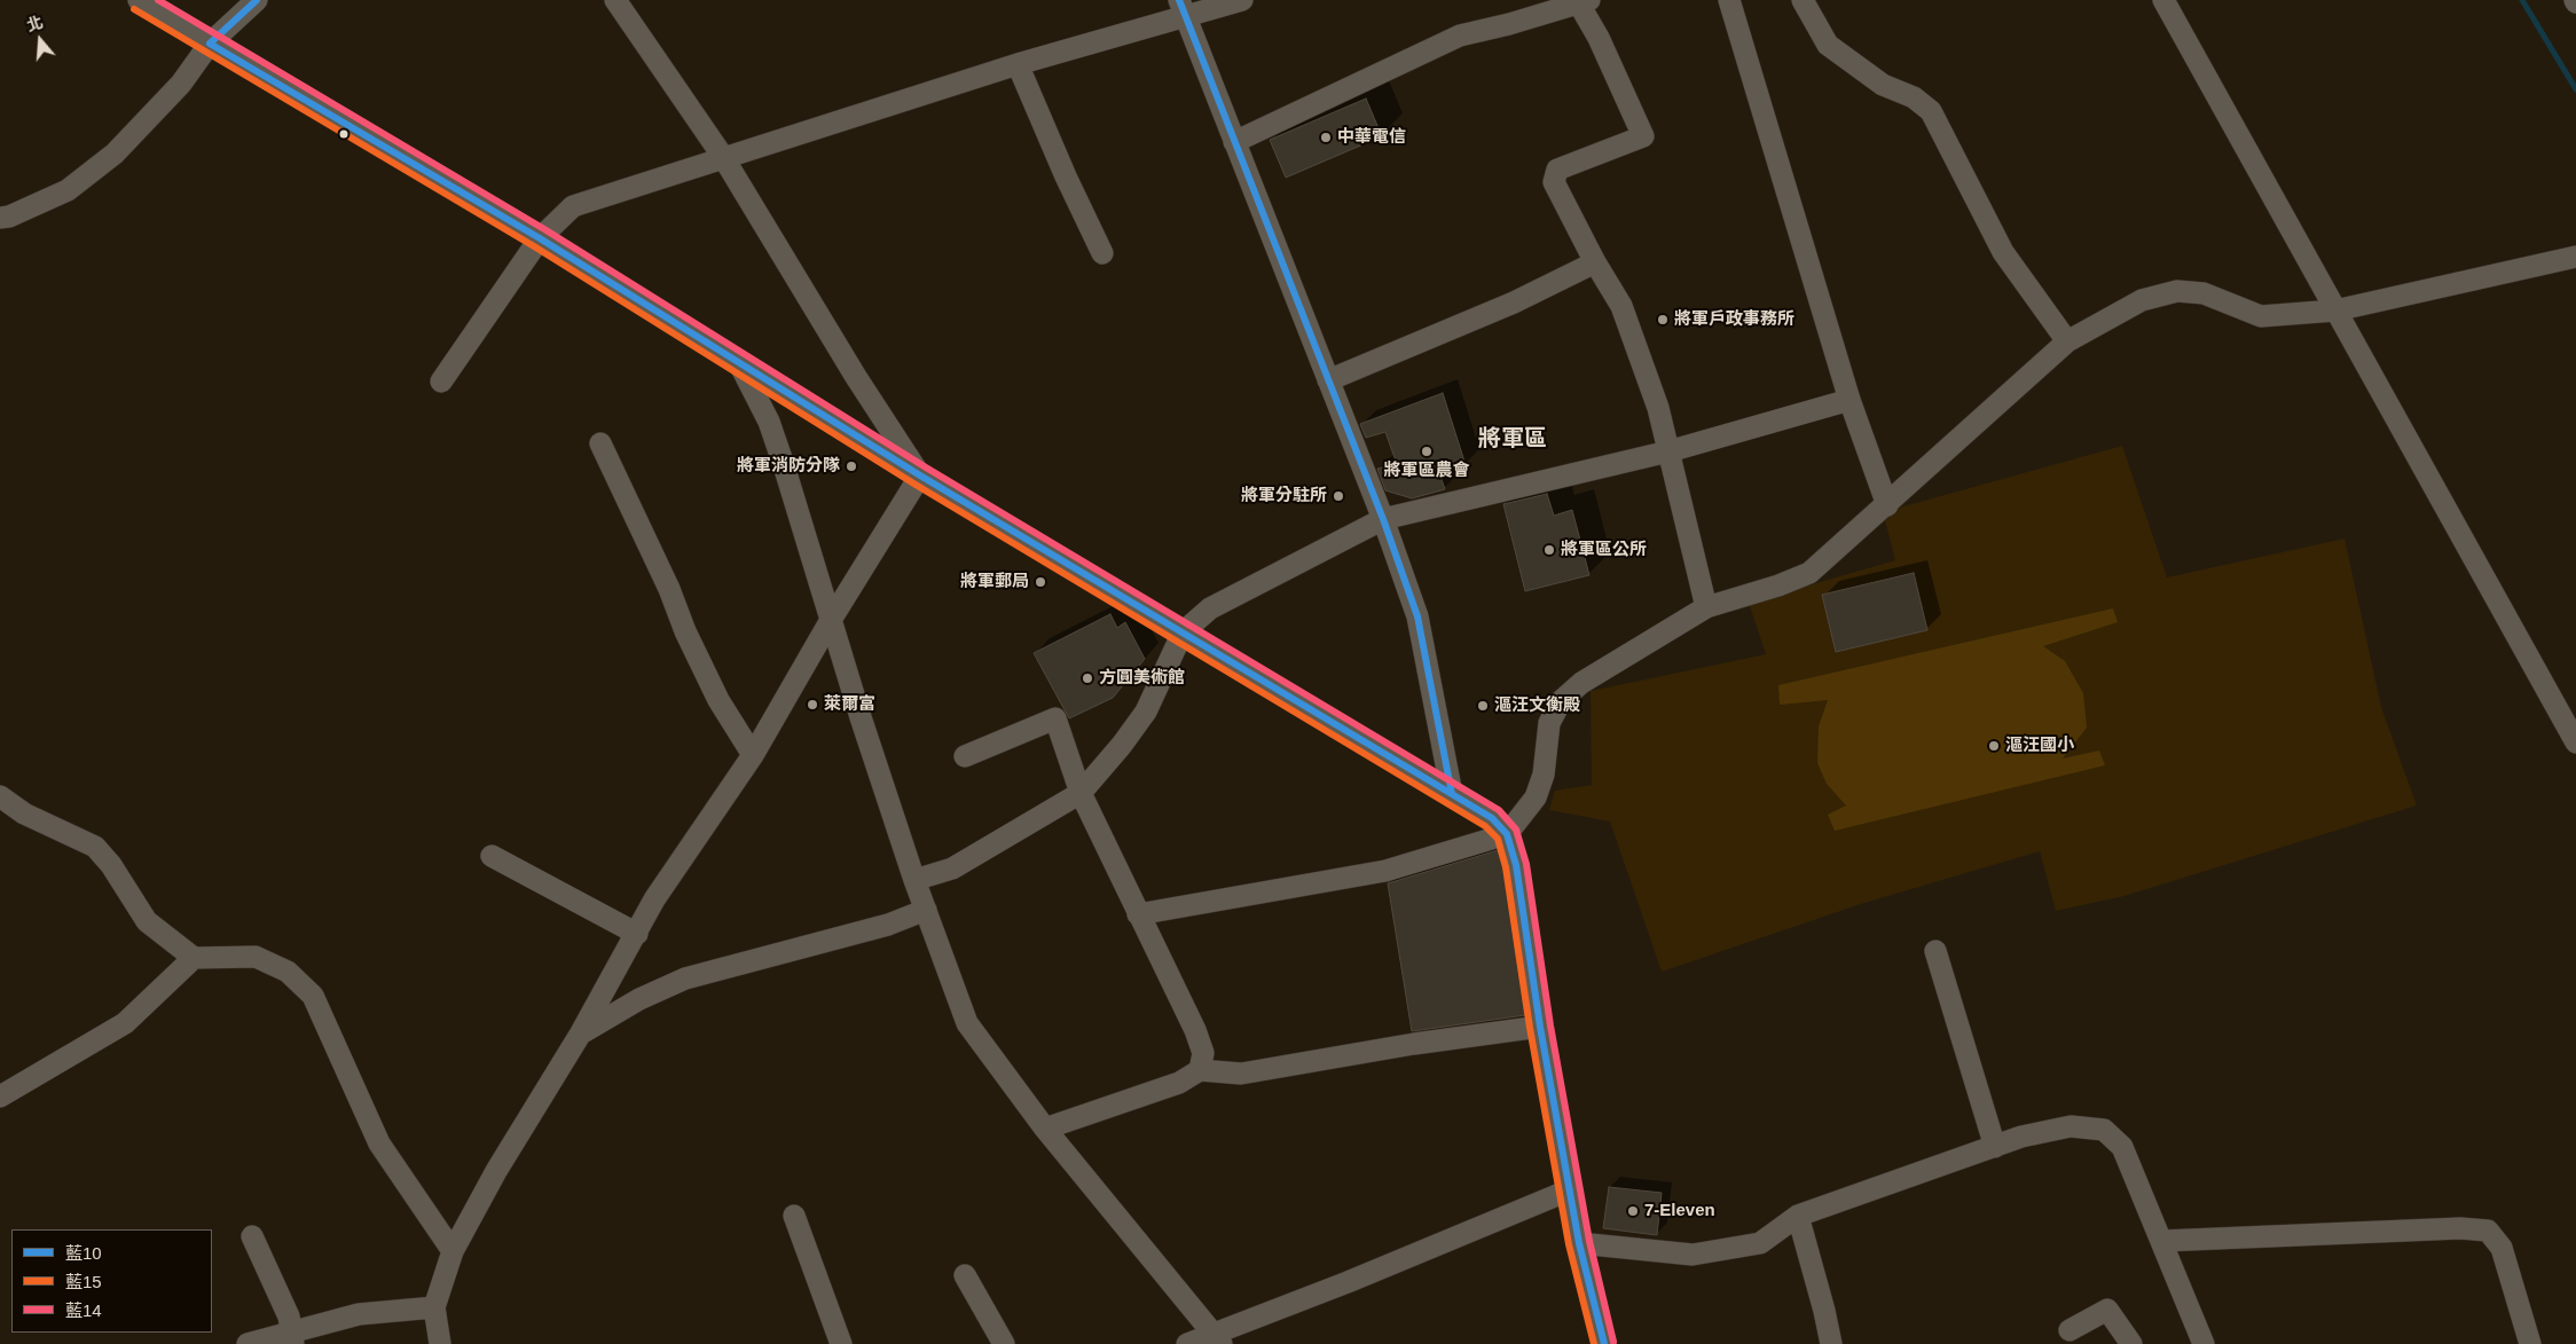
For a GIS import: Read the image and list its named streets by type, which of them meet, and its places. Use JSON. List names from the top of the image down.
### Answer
{
  "districts": ["將軍區"],
  "places": [
    "中華電信",
    "將軍戶政事務所",
    "將軍區農會",
    "將軍消防分隊",
    "將軍分駐所",
    "將軍區公所",
    "將軍郵局",
    "方圓美術館",
    "萊爾富",
    "漚汪文衡殿",
    "漚汪國小",
    "7-Eleven"
  ],
  "lines": ["transit line 藍10", "transit line 藍14", "transit line 藍15"],
  "legend": ["藍10", "藍15", "藍14"],
  "north": "top"
}
